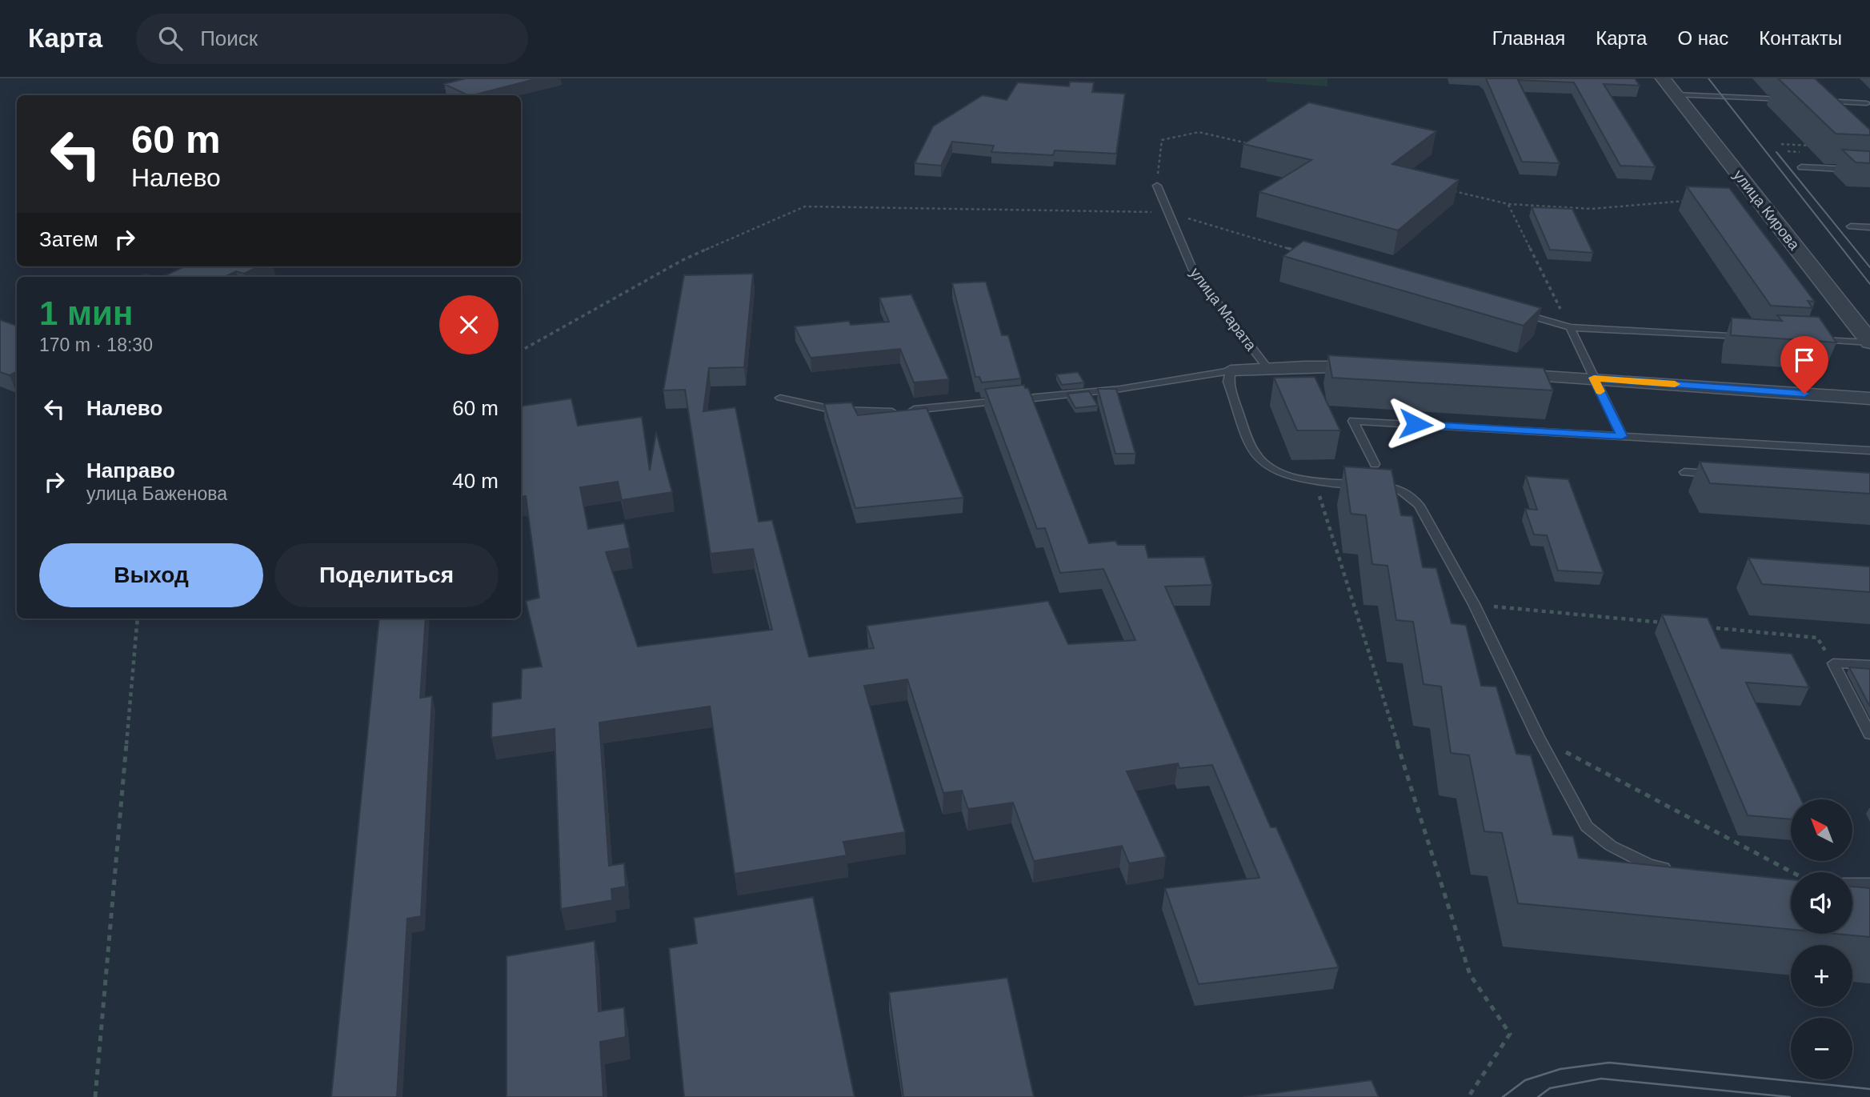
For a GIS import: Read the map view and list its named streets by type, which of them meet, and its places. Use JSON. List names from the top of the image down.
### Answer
{
  "streets": {
    "street": ["улица Кирова"],
    "lane": ["улица Марата"]
  },
  "north": "top left",
  "page": {
    "header": "Карта",
    "search": "Поиск",
    "nav": [
      "Главная",
      "Карта",
      "О нас",
      "Контакты"
    ],
    "turn": ["60 m", "Налево"],
    "then": "Затем",
    "heading": ["1 мин", "170 m · 18:30"],
    "list": [
      {
        "name": "Налево",
        "value": "60 m"
      },
      {
        "name": "Направо",
        "note": "улица Баженова",
        "value": "40 m"
      }
    ],
    "buttons": ["Выход", "Поделиться"],
    "map_buttons": ["+", "−"]
  }
}
